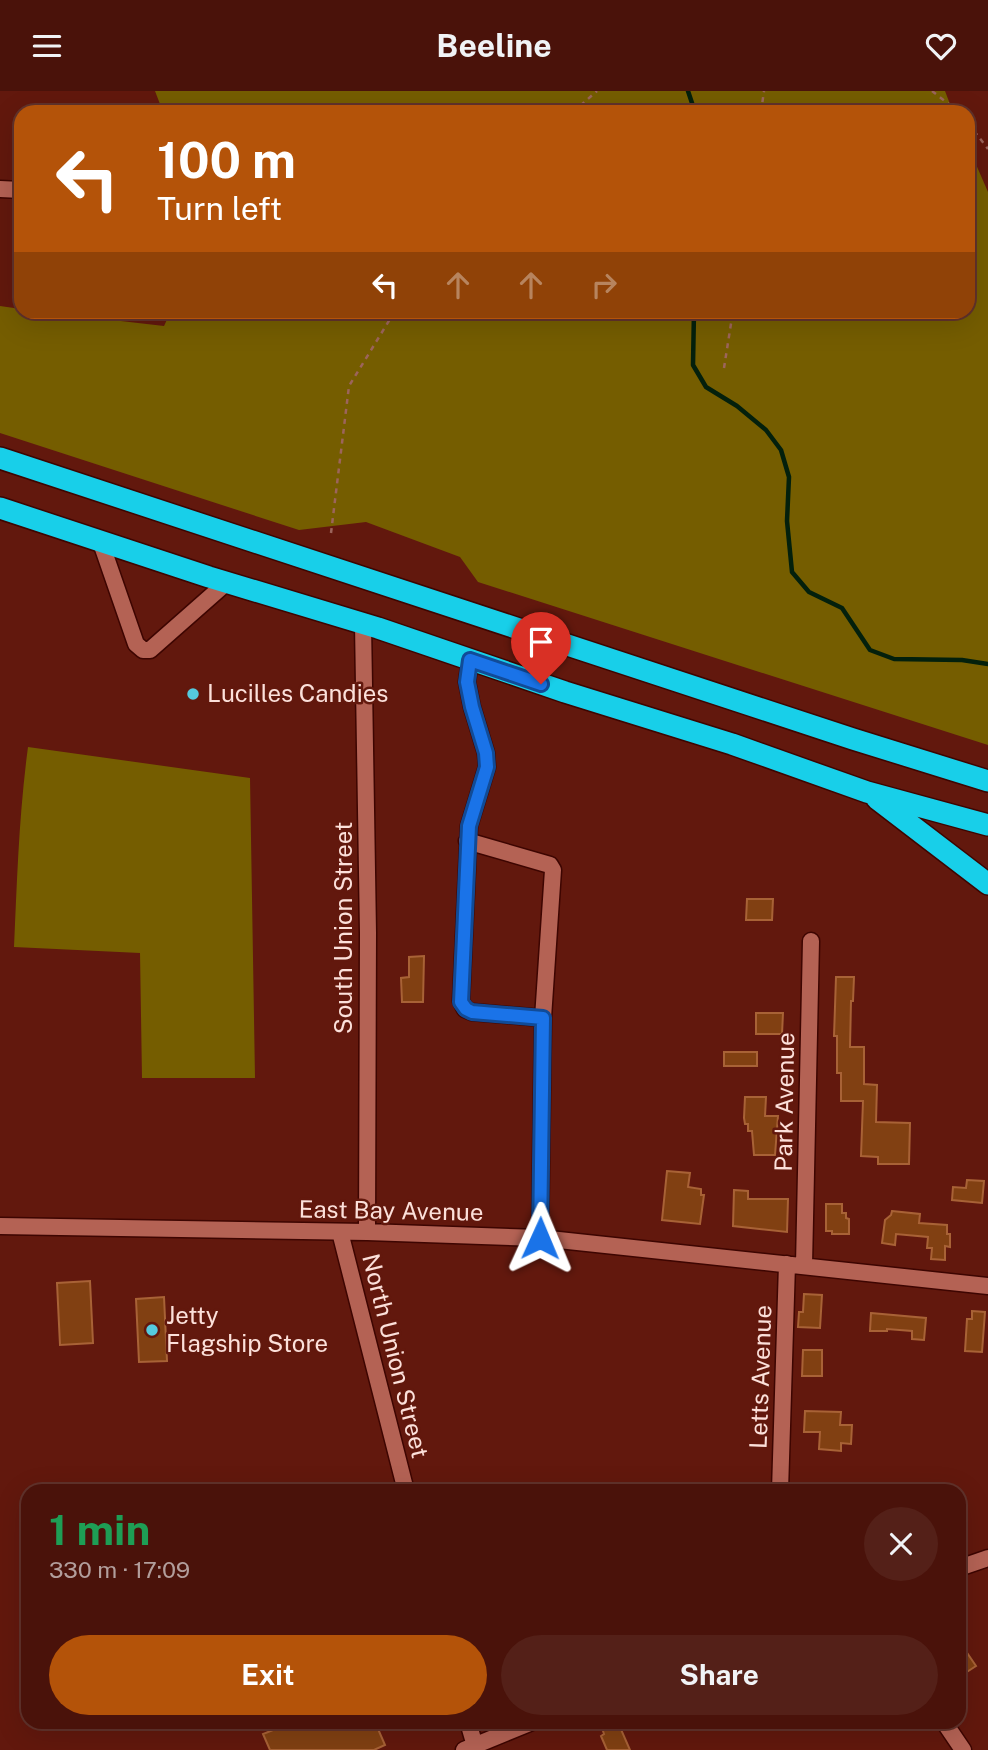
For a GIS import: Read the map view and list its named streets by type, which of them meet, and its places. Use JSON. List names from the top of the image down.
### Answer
{
  "streets": {
    "street": [
      "South Union Street",
      "Park Avenue",
      "East Bay Avenue",
      "North Union Street",
      "Letts Avenue"
    ]
  },
  "crossings": [
    ["South Union Street", "East Bay Avenue"],
    ["Park Avenue", "East Bay Avenue"],
    ["East Bay Avenue", "North Union Street"],
    ["East Bay Avenue", "Letts Avenue"]
  ],
  "places": ["Lucilles Candies", "Jetty Flagship Store"],
  "page": {
    "header": "Beeline",
    "turn": ["100 m", "Turn left"],
    "heading": ["1 min", "330 m · 17:09"],
    "buttons": ["Exit", "Share"]
  }
}
